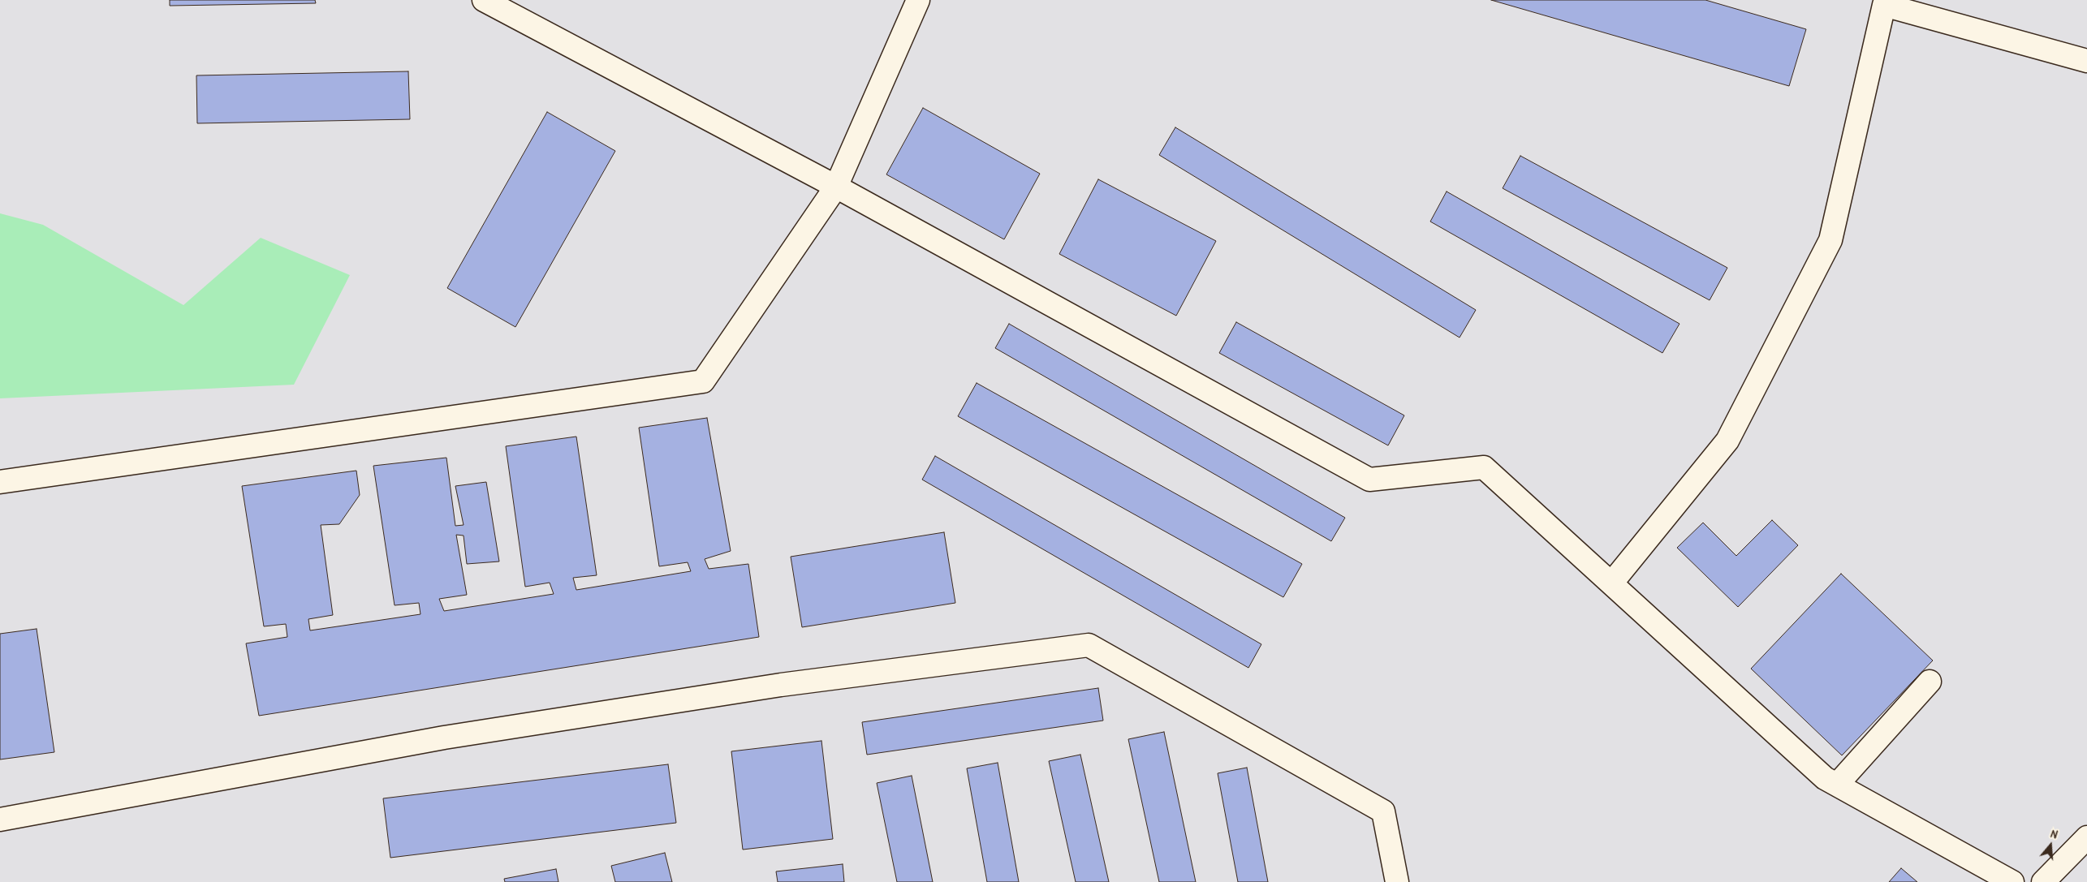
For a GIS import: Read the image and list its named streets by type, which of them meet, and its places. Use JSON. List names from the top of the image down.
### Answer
{
  "north": "top"
}
